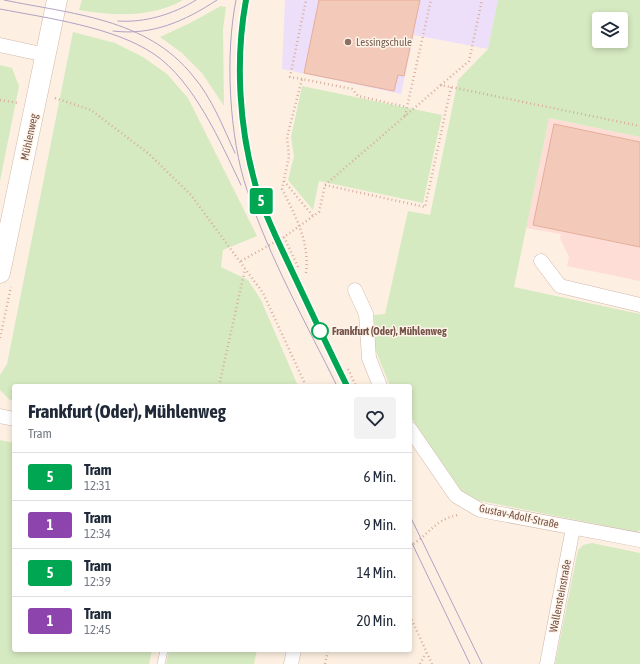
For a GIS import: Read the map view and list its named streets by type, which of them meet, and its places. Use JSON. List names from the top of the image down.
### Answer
{
  "streets": {
    "street": ["Mühlenweg", "Gustav-Adolf-Straße", "Wallensteinstraße"]
  },
  "crossings": [
    ["Gustav-Adolf-Straße", "Wallensteinstraße"]
  ],
  "places": ["Lessingschule", "Frankfurt (Oder), Mühlenweg"],
  "lines": ["tram line 5"],
  "page": {
    "on_map": "5",
    "heading": ["Frankfurt (Oder), Mühlenweg", "Tram"],
    "list": [
      {
        "mark": "5",
        "name": "Tram",
        "note": "12:31",
        "value": "6 Min."
      },
      {
        "mark": "1",
        "name": "Tram",
        "note": "12:34",
        "value": "9 Min."
      },
      {
        "mark": "5",
        "name": "Tram",
        "note": "12:39",
        "value": "14 Min."
      },
      {
        "mark": "1",
        "name": "Tram",
        "note": "12:45",
        "value": "20 Min."
      }
    ]
  }
}
